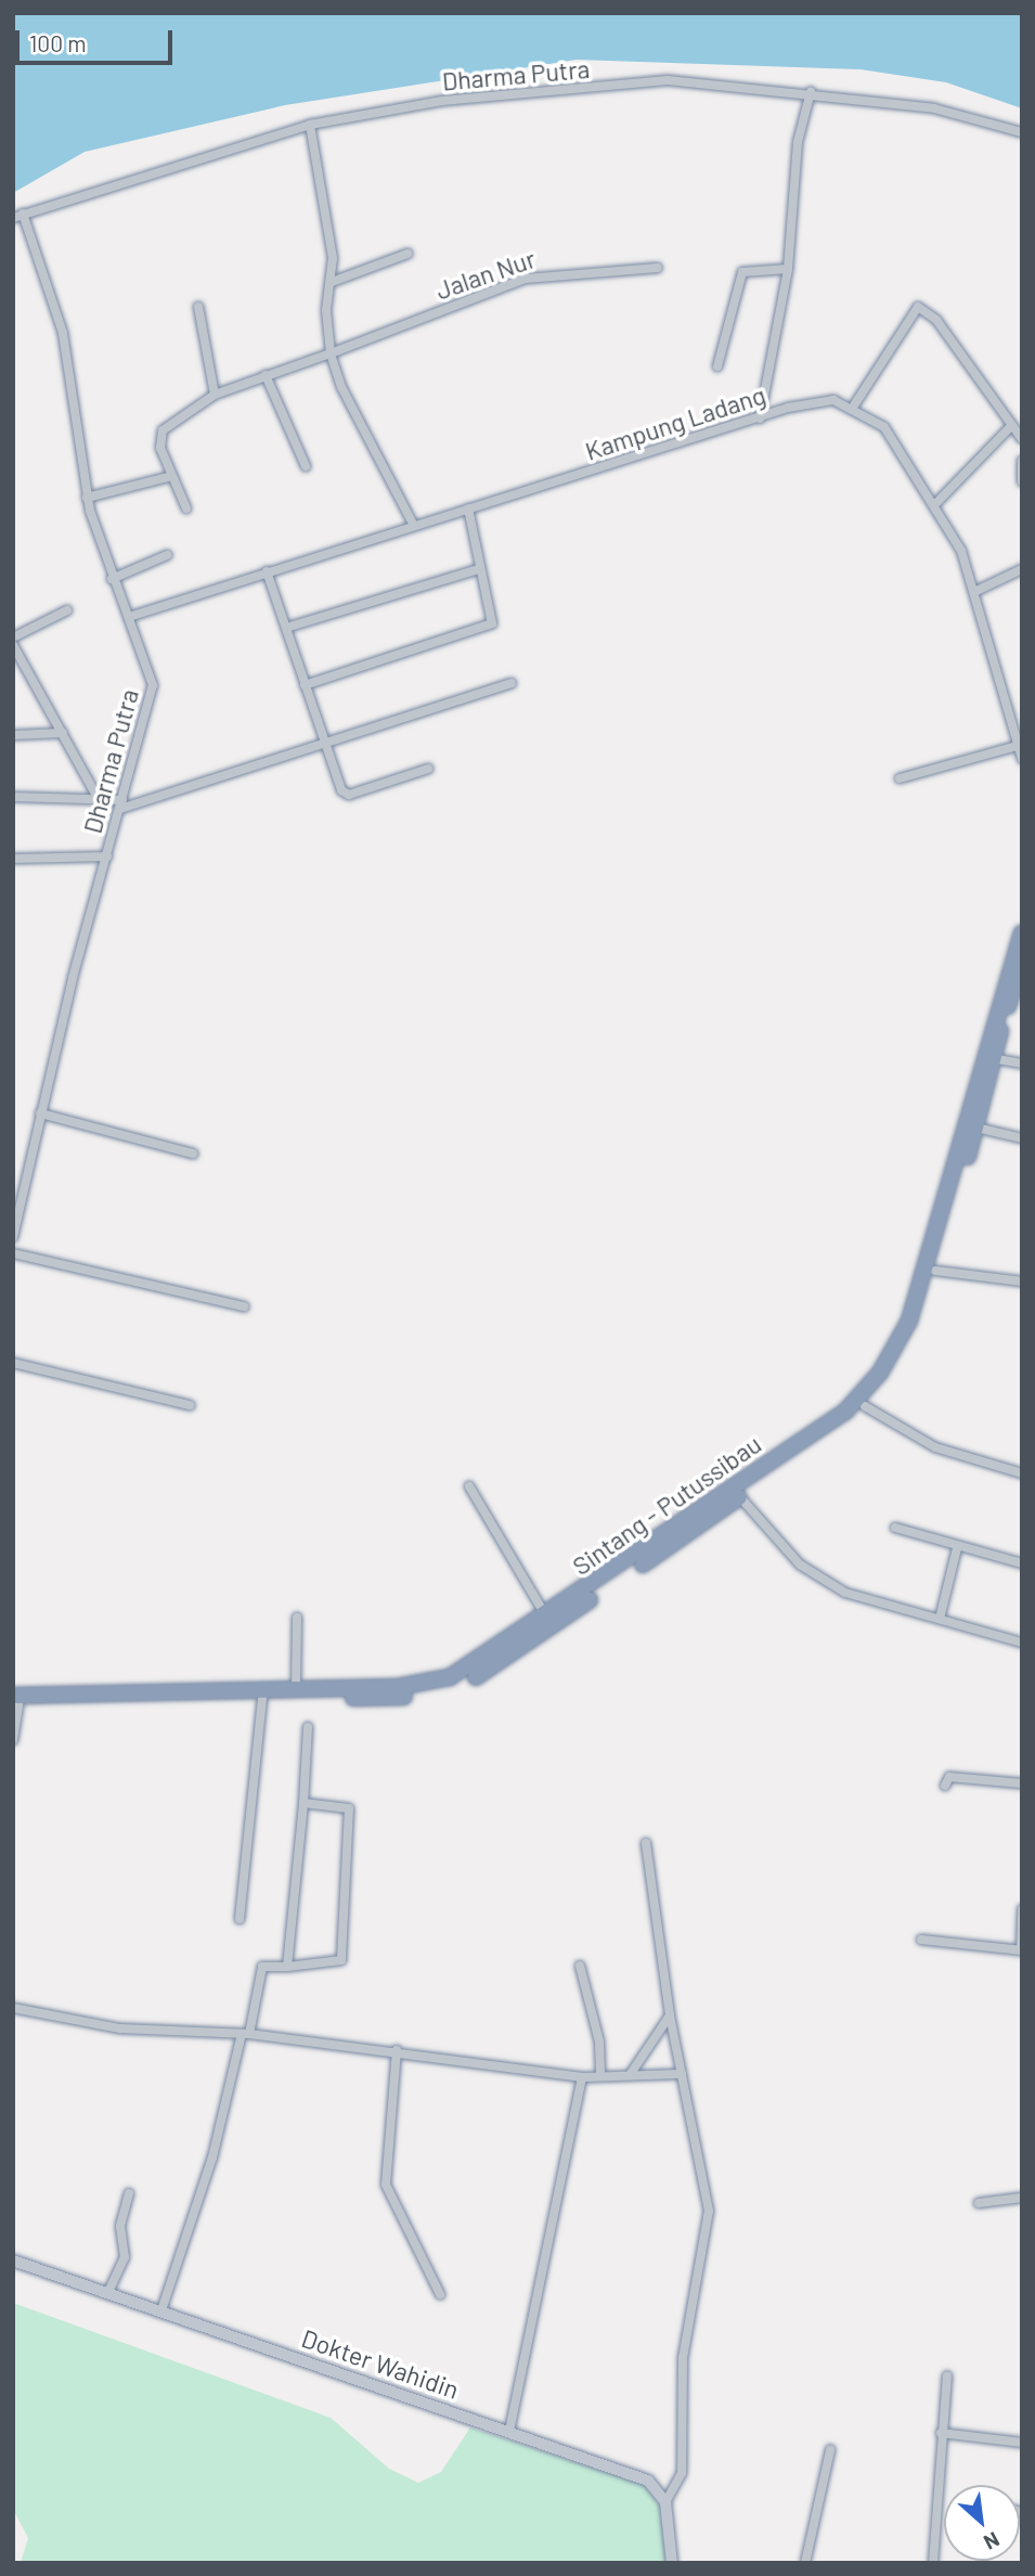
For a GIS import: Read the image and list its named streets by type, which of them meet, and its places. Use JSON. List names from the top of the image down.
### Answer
{
  "streets": {
    "highway": ["Sintang - Putussibau"],
    "street": [
      "Dharma Putra",
      "Jalan Nur",
      "Kampung Ladang",
      "Dokter Wahidin"
    ]
  },
  "crossings": [
    ["Dharma Putra", "Kampung Ladang"]
  ],
  "scale_bar": "100 m",
  "north": "bottom right"
}
